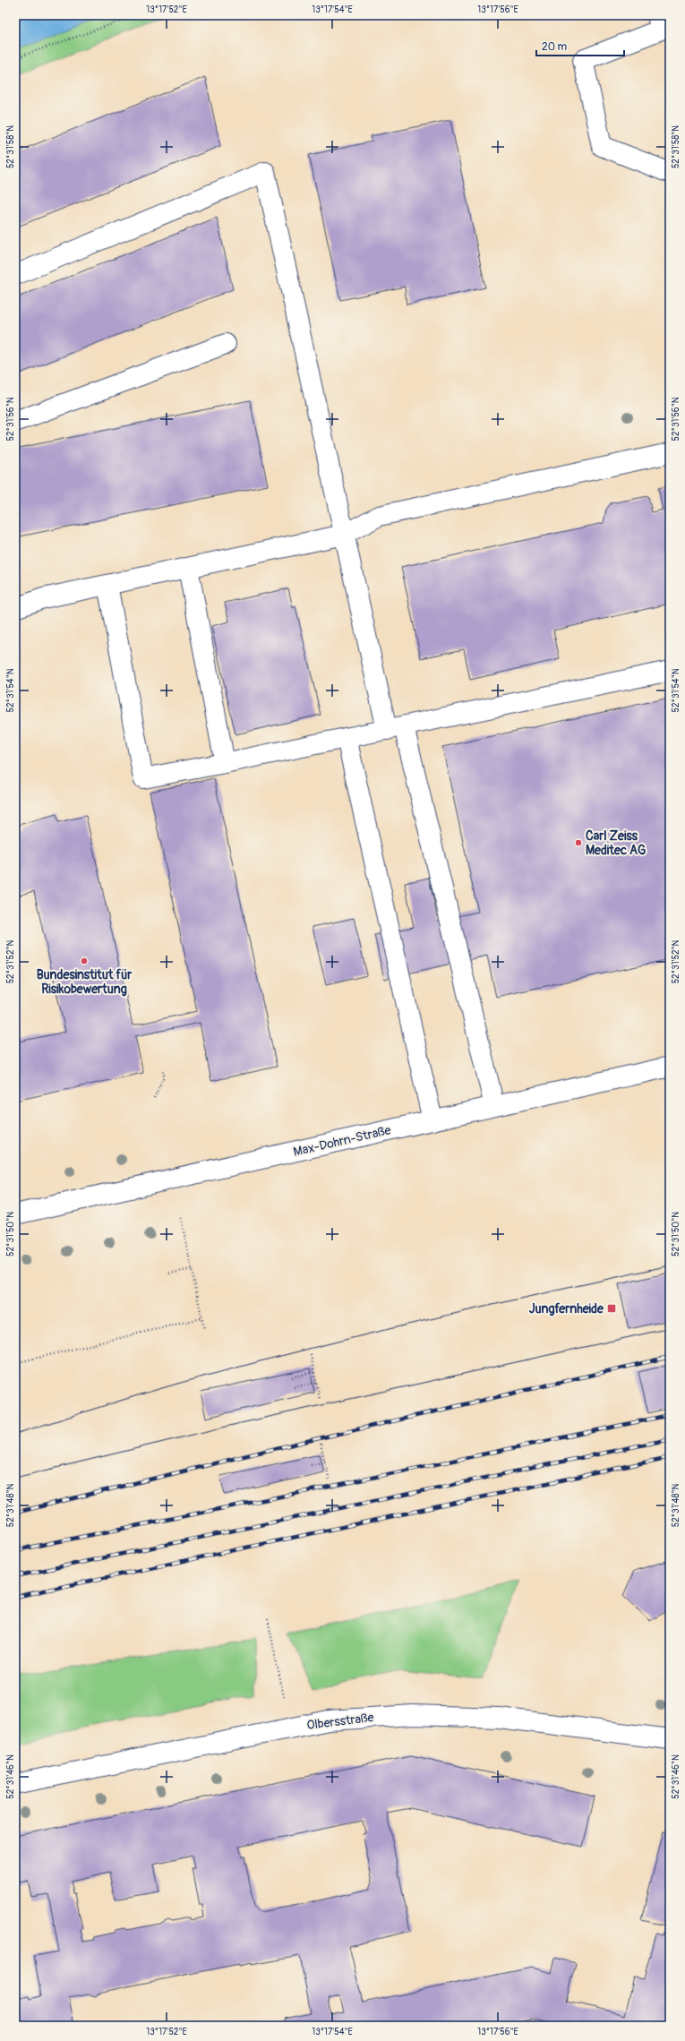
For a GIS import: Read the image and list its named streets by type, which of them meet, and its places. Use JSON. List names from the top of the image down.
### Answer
{
  "streets": {
    "main road": ["Max-Dohrn-Straße", "Olbersstraße"]
  },
  "places": {
    "other": ["Carl Zeiss Meditec AG", "Bundesinstitut für Risikobewertung"],
    "transit": ["Jungfernheide"]
  },
  "scale_bar": "20 m",
  "coordinates": [
    "13°17'52\"E",
    "13°17'54\"E",
    "13°17'56\"E",
    "52°31'58\"N",
    "52°31'56\"N",
    "52°31'54\"N",
    "52°31'52\"N",
    "52°31'50\"N",
    "52°31'48\"N",
    "52°31'46\"N"
  ]
}
